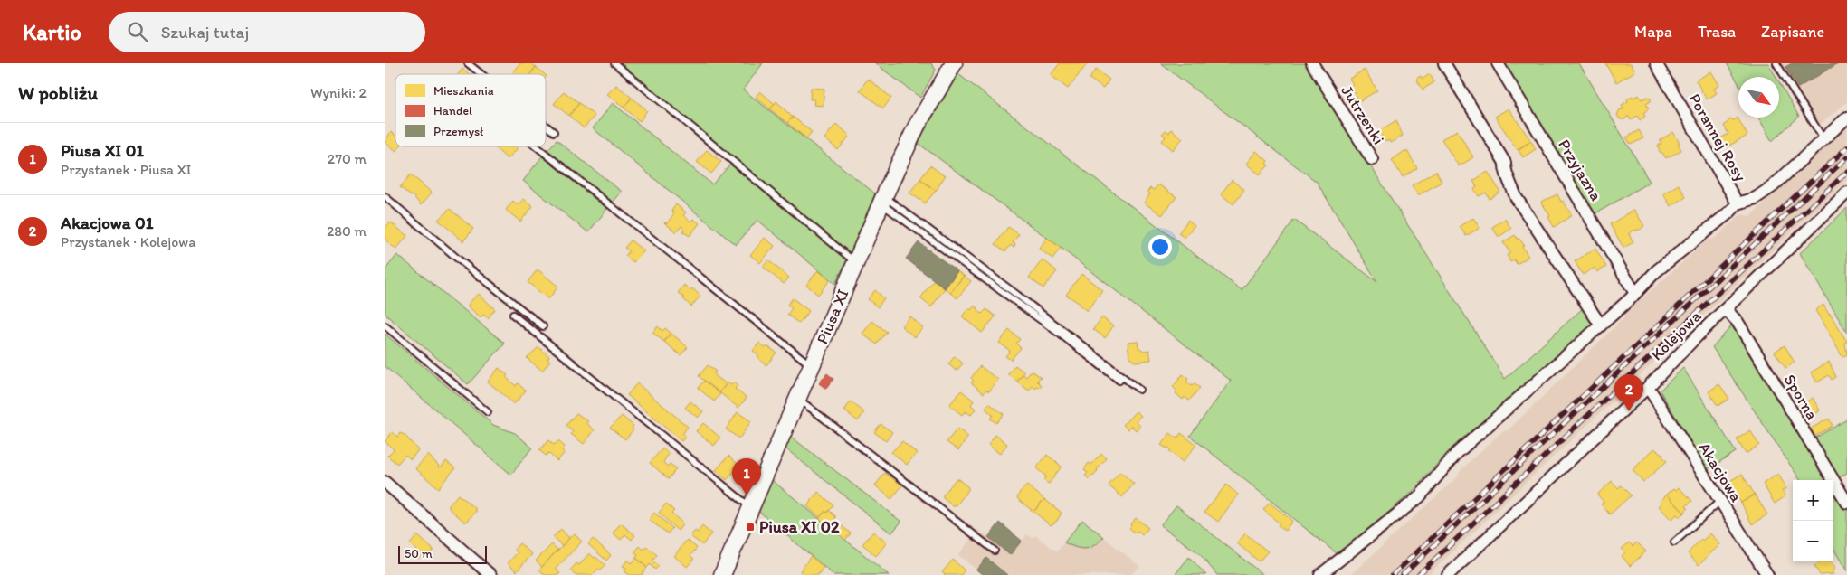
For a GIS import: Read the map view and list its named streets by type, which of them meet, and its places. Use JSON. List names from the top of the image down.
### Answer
{
  "streets": {
    "street": [
      "Jutrzenki",
      "Porannej Rosy",
      "Przyjazna",
      "Piusa XI",
      "Kolejowa",
      "Sporna",
      "Akacjowa"
    ]
  },
  "crossings": [
    ["Kolejowa", "Sporna"],
    ["Kolejowa", "Akacjowa"]
  ],
  "places": {
    "transit": ["Piusa XI 02"]
  },
  "legend": ["Mieszkania", "Handel", "Przemysł"],
  "scale_bar": "50 m",
  "north": "bottom right",
  "page": {
    "header": "Kartio",
    "search": "Szukaj tutaj",
    "nav": ["Mapa", "Trasa", "Zapisane"],
    "heading": ["W pobliżu", "Wyniki: 2"],
    "list": [
      {
        "mark": "1",
        "name": "Piusa XI 01",
        "note": "Przystanek · Piusa XI",
        "value": "270 m"
      },
      {
        "mark": "2",
        "name": "Akacjowa 01",
        "note": "Przystanek · Kolejowa",
        "value": "280 m"
      }
    ],
    "pins": ["2", "1"],
    "map_buttons": ["+", "−"],
    "scale": "50 m"
  }
}
